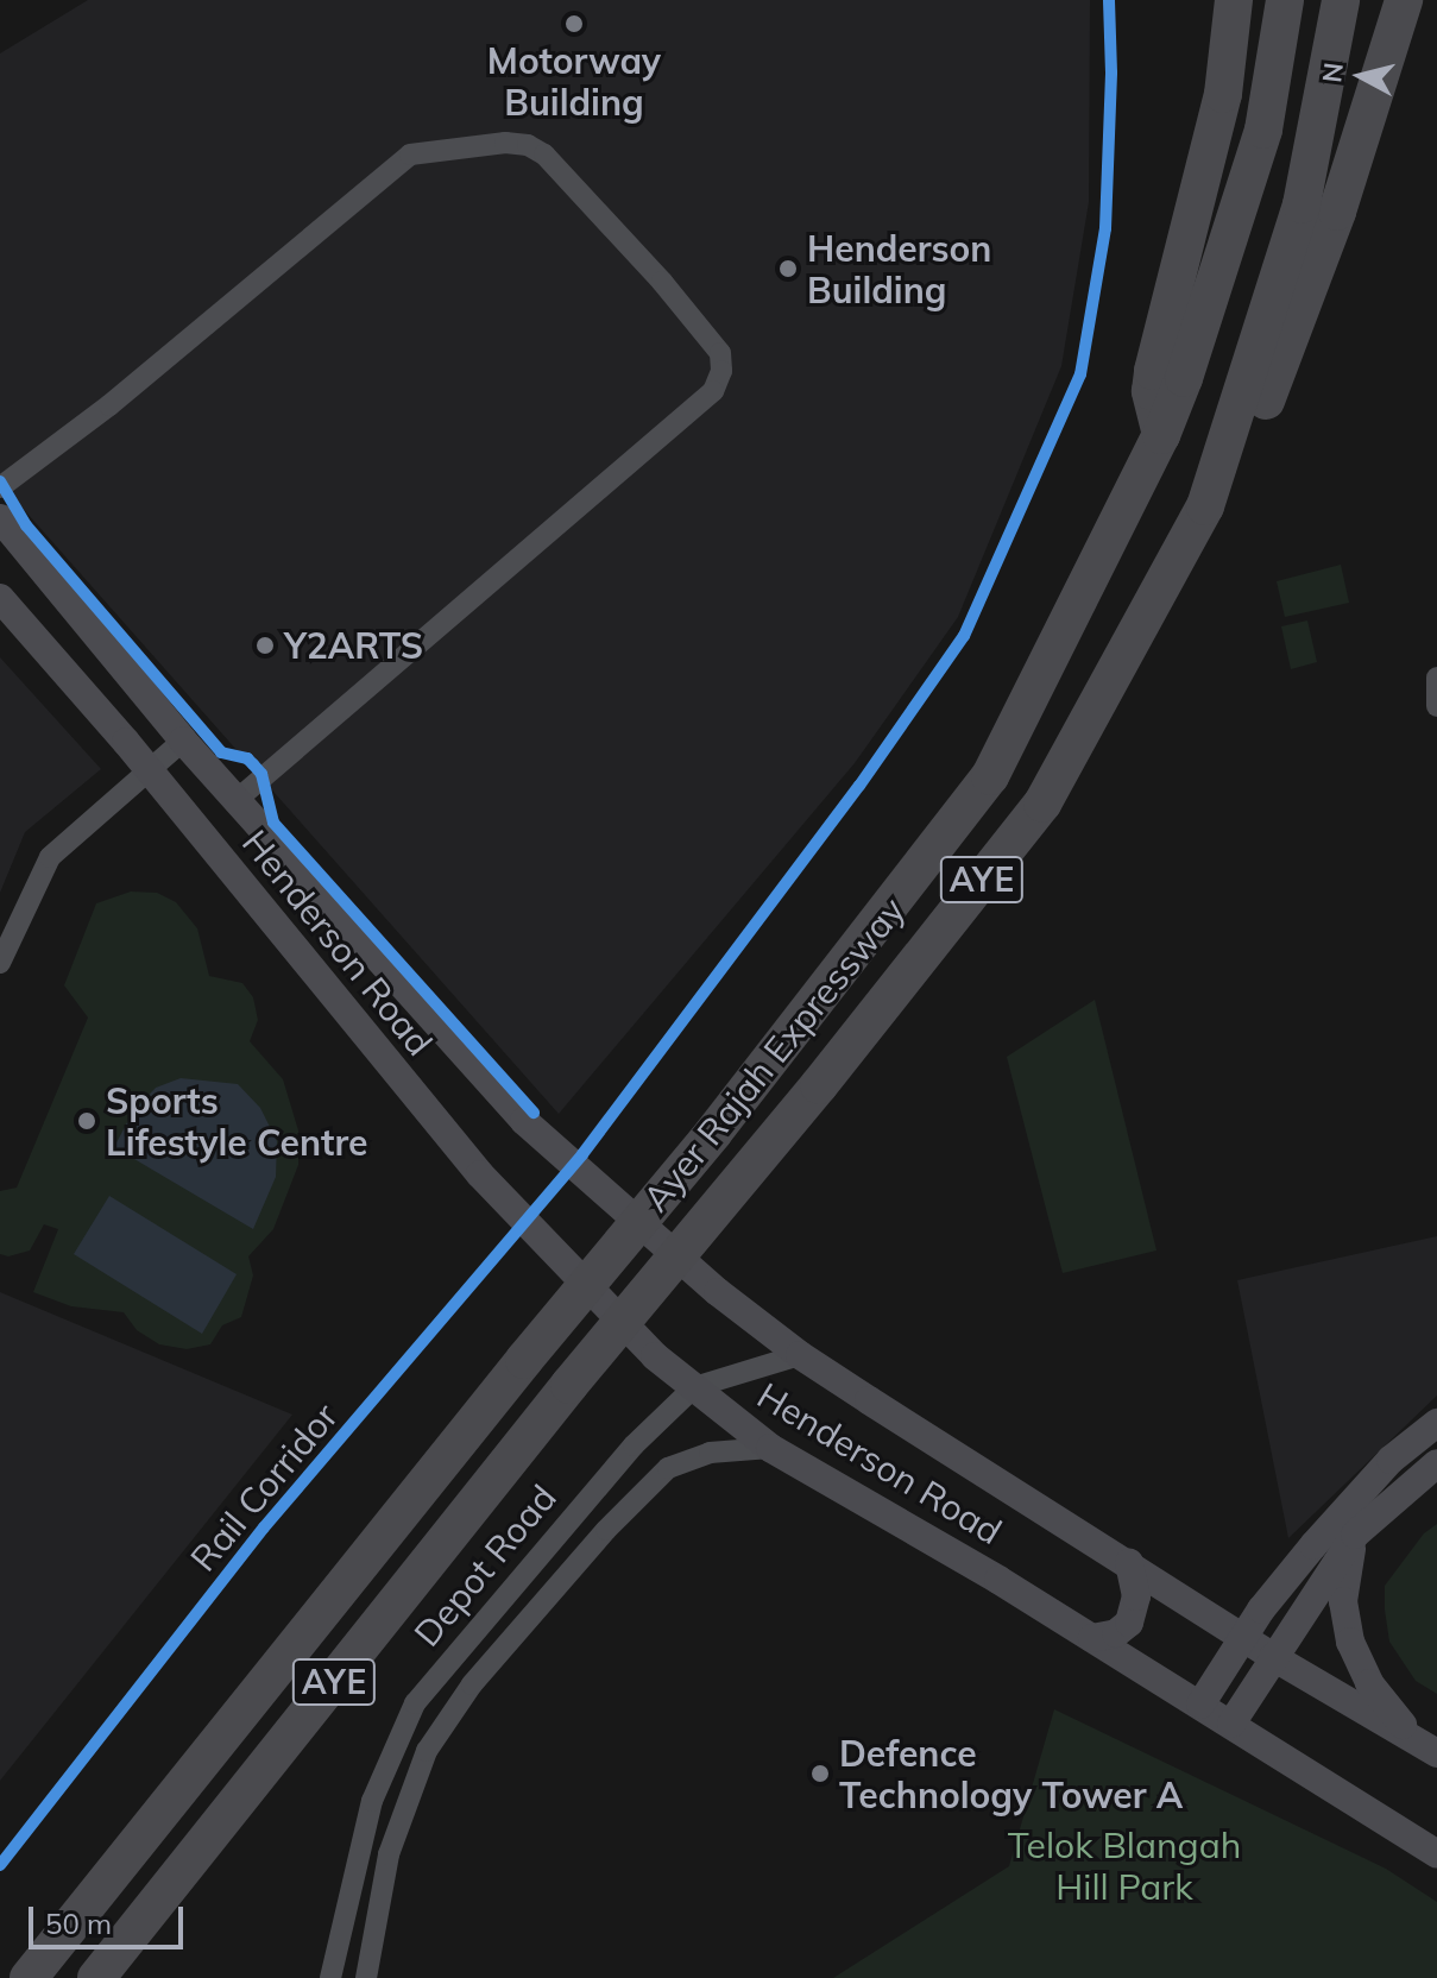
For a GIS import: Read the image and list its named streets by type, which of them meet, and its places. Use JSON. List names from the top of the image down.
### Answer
{
  "streets": {
    "highway": ["AYE", "Ayer Rajah Expressway"],
    "main road": ["Henderson Road"],
    "street": ["Depot Road"],
    "cycle path": ["Rail Corridor"]
  },
  "crossings": [
    ["Henderson Road", "Depot Road"]
  ],
  "parks": ["Telok Blangah Hill Park"],
  "places": [
    "Motorway Building",
    "Henderson Building",
    "Y2ARTS",
    "Sports Lifestyle Centre",
    "Defence Technology Tower A"
  ],
  "scale_bar": "50 m",
  "north": "left"
}
